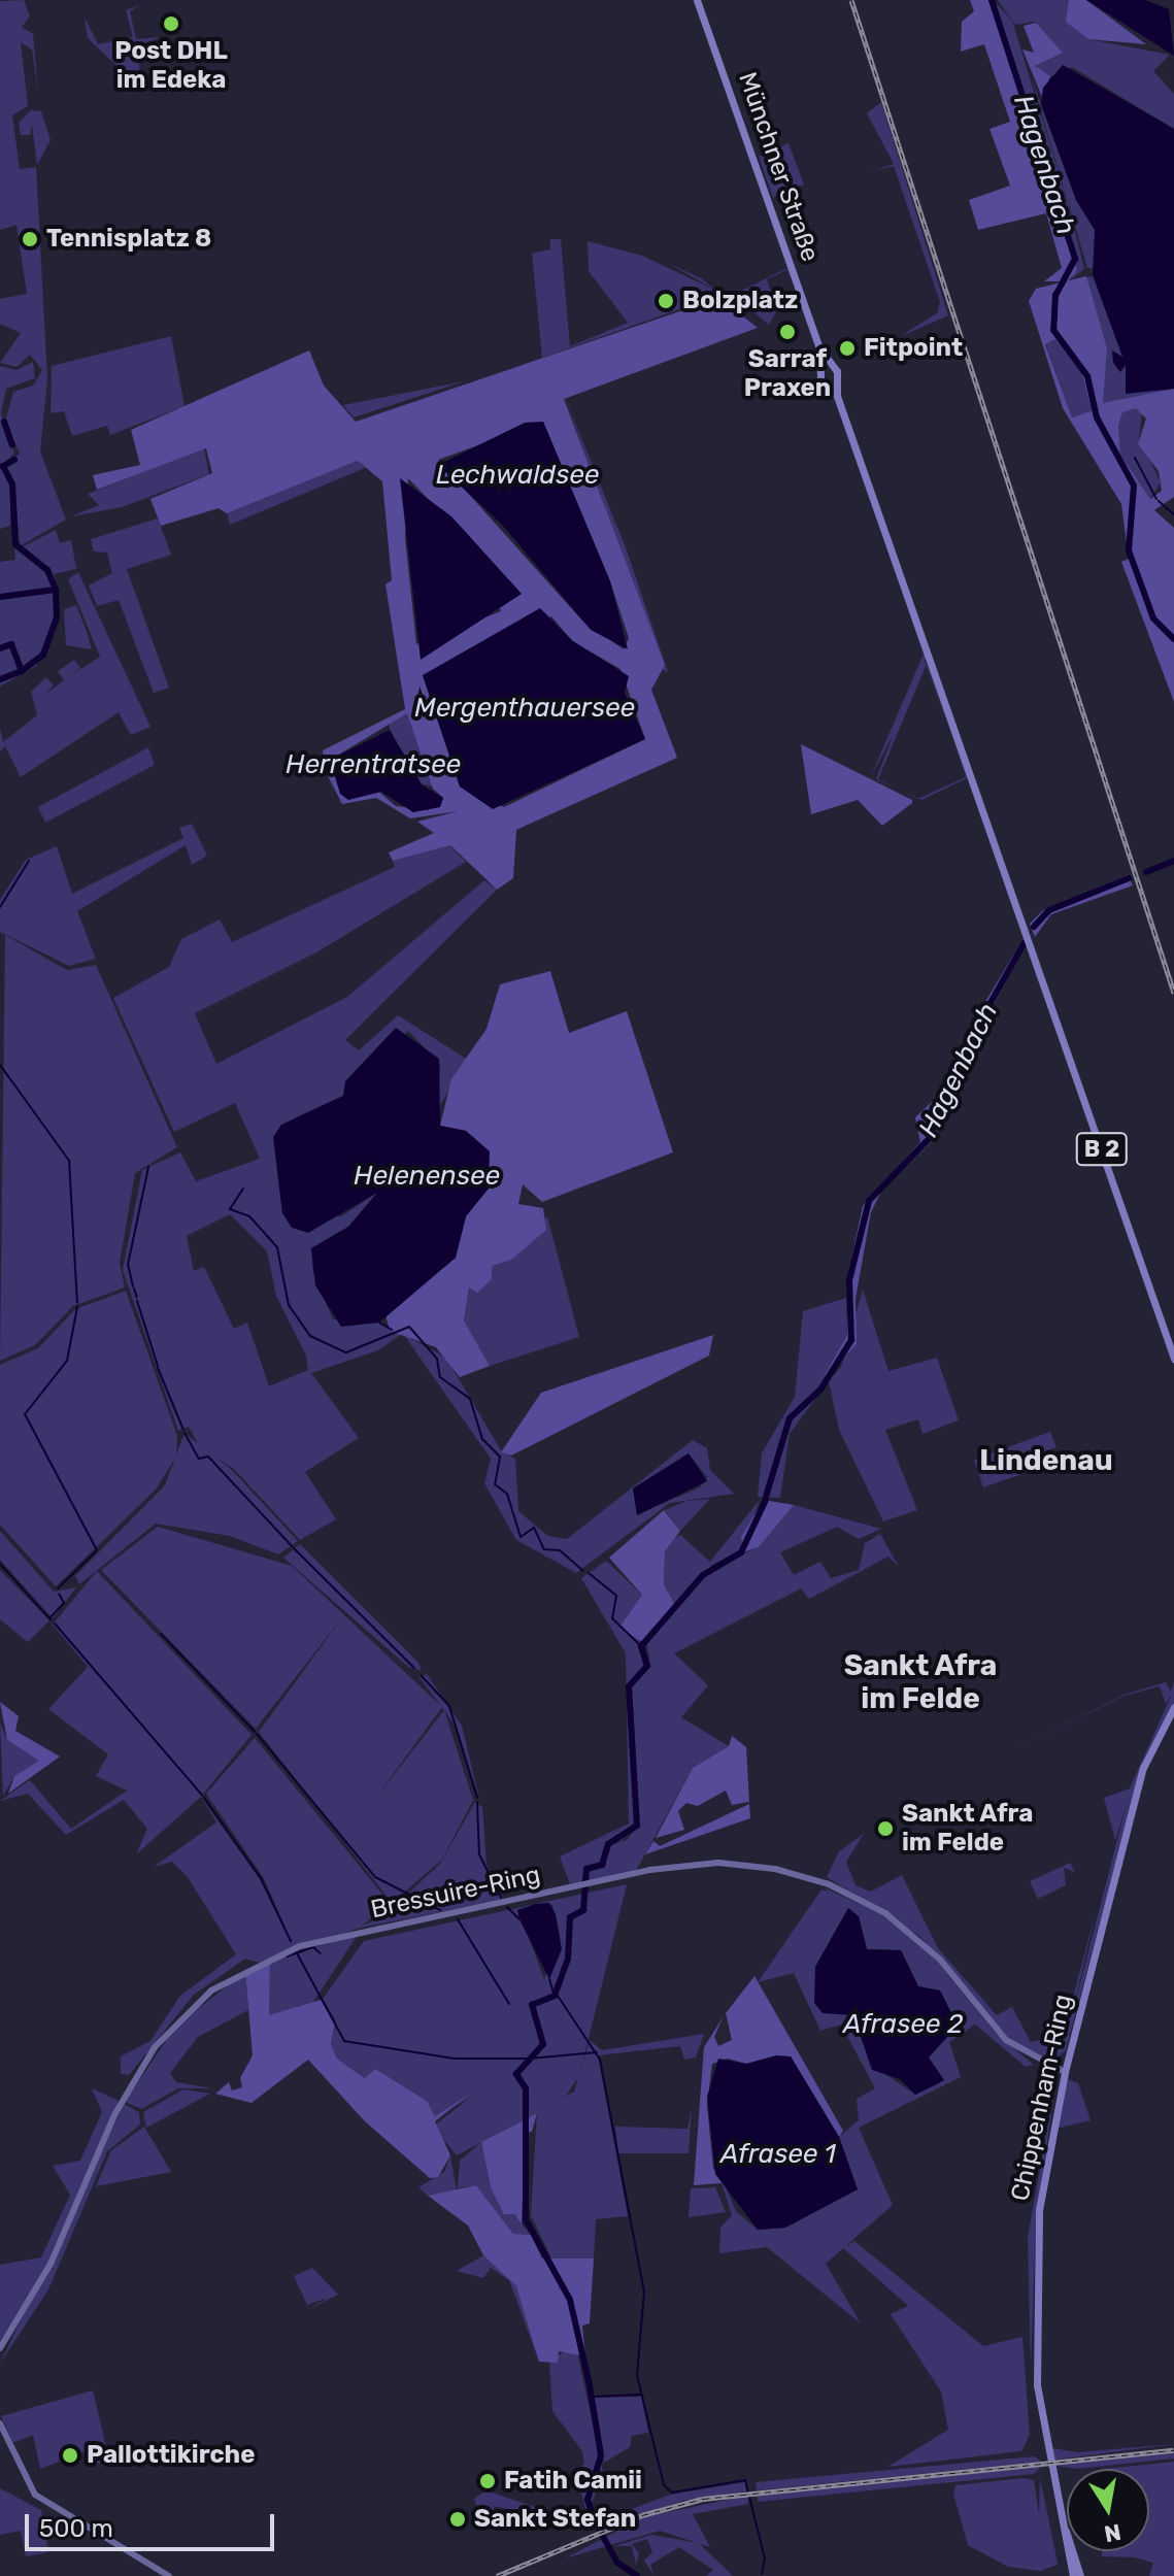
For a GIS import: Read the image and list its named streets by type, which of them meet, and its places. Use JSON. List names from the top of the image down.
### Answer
{
  "streets": {
    "main road": [
      "Münchner Straße",
      "B 2",
      "Bressuire-Ring",
      "Chippenham-Ring"
    ]
  },
  "crossings": [
    ["Münchner Straße", "B 2"],
    ["Bressuire-Ring", "Chippenham-Ring"]
  ],
  "districts": ["Lindenau", "Sankt Afra im Felde"],
  "water": [
    "Hagenbach",
    "Lechwaldsee",
    "Mergenthauersee",
    "Herrentratsee",
    "Helenensee",
    "Afrasee 2",
    "Afrasee 1"
  ],
  "places": [
    "Post DHL im Edeka",
    "Tennisplatz 8",
    "Bolzplatz",
    "Sarraf Praxen",
    "Fitpoint",
    "Sankt Afra im Felde",
    "Pallottikirche",
    "Fatih Camii",
    "Sankt Stefan"
  ],
  "scale_bar": "500 m",
  "north": "bottom"
}
